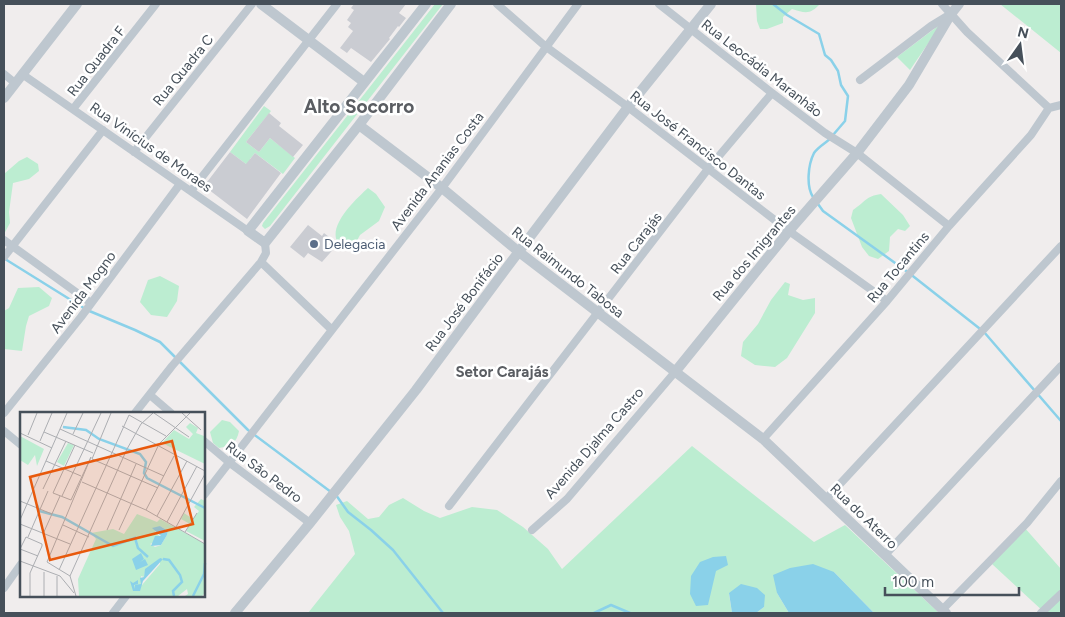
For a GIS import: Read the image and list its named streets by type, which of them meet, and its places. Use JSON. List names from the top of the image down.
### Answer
{
  "streets": {
    "street": [
      "Rua Quadra F",
      "Rua Leocádia Maranhão",
      "Rua Quadra C",
      "Rua José Francisco Dantas",
      "Rua Vinícius de Moraes",
      "Avenida Ananias Costa",
      "Rua Carajás",
      "Rua dos Imigrantes",
      "Rua Tocantins",
      "Rua Raimundo Tabosa",
      "Avenida Mogno",
      "Rua José Bonifácio",
      "Avenida Djalma Castro",
      "Rua São Pedro",
      "Rua do Aterro"
    ]
  },
  "crossings": [
    ["Rua Quadra F", "Rua Vinícius de Moraes"],
    ["Rua Leocádia Maranhão", "Rua Carajás"],
    ["Rua Leocádia Maranhão", "Rua dos Imigrantes"],
    ["Rua Leocádia Maranhão", "Rua Tocantins"],
    ["Rua Leocádia Maranhão", "Rua José Bonifácio"],
    ["Rua Quadra C", "Rua Vinícius de Moraes"],
    ["Rua José Francisco Dantas", "Avenida Ananias Costa"],
    ["Rua José Francisco Dantas", "Rua Carajás"],
    ["Rua José Francisco Dantas", "Rua dos Imigrantes"],
    ["Rua José Francisco Dantas", "Rua Tocantins"],
    ["Rua José Francisco Dantas", "Rua José Bonifácio"],
    ["Rua Vinícius de Moraes", "Avenida Mogno"],
    ["Avenida Ananias Costa", "Rua Raimundo Tabosa"],
    ["Avenida Ananias Costa", "Rua São Pedro"],
    ["Rua Carajás", "Rua Raimundo Tabosa"],
    ["Rua dos Imigrantes", "Rua Raimundo Tabosa"],
    ["Rua dos Imigrantes", "Avenida Djalma Castro"],
    ["Rua Tocantins", "Rua Raimundo Tabosa"],
    ["Rua Tocantins", "Rua do Aterro"],
    ["Rua Raimundo Tabosa", "Rua José Bonifácio"],
    ["Rua Raimundo Tabosa", "Avenida Djalma Castro"],
    ["Rua Raimundo Tabosa", "Rua do Aterro"],
    ["Rua José Bonifácio", "Rua São Pedro"]
  ],
  "districts": ["Alto Socorro", "Setor Carajás"],
  "places": ["Delegacia"],
  "scale_bar": "100 m",
  "north": "top"
}
